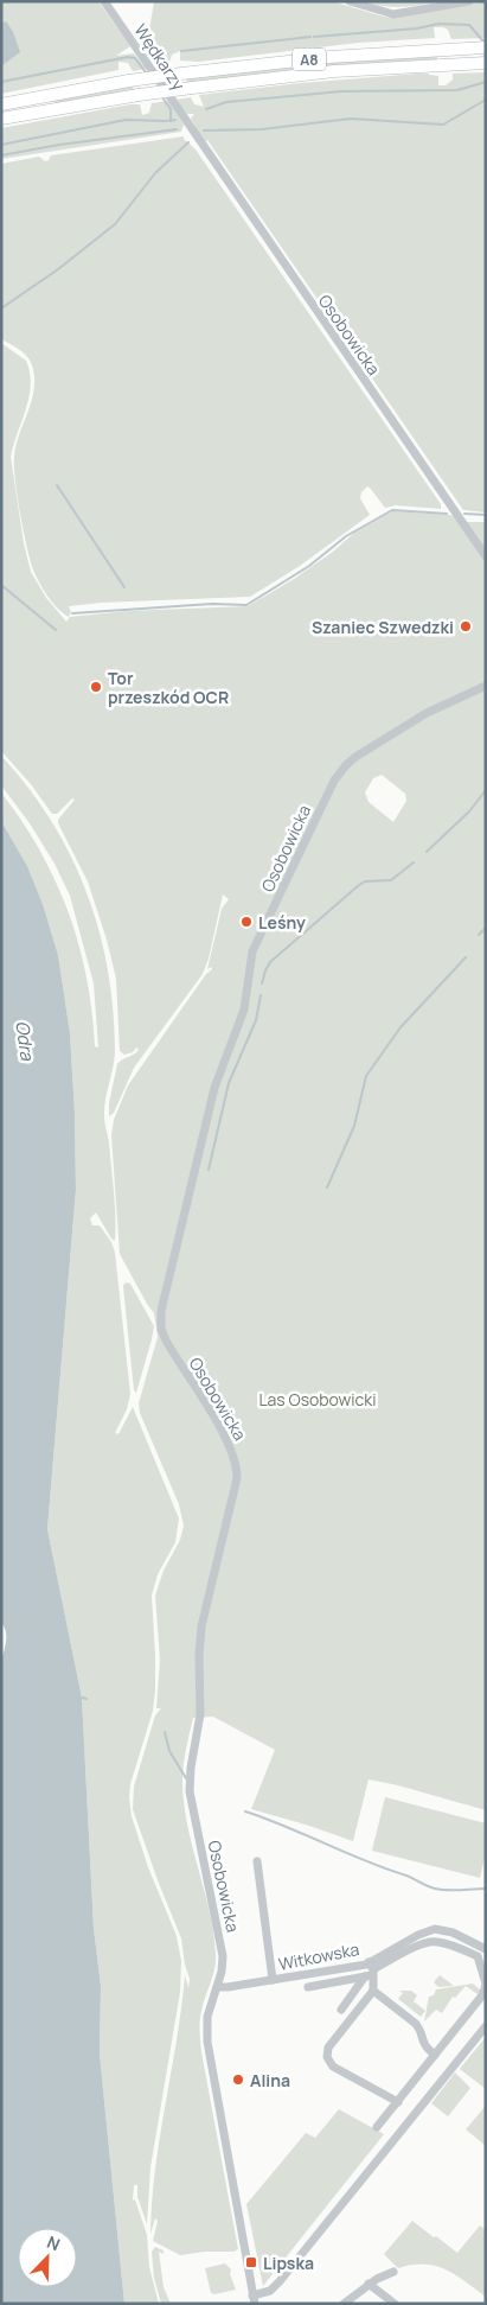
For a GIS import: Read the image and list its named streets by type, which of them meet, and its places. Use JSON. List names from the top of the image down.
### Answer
{
  "streets": {
    "highway": ["A8"],
    "street": ["Wędkarzy", "Osobowicka", "Witkowska"]
  },
  "crossings": [
    ["Wędkarzy", "Osobowicka"],
    ["Osobowicka", "Witkowska"]
  ],
  "water": ["Odra"],
  "parks": ["Las Osobowicki"],
  "places": {
    "other": [
      "Szaniec Szwedzki",
      "Tor przeszkód OCR",
      "Leśny",
      "Alina"
    ],
    "transit": ["Lipska"]
  },
  "north": "top right"
}
